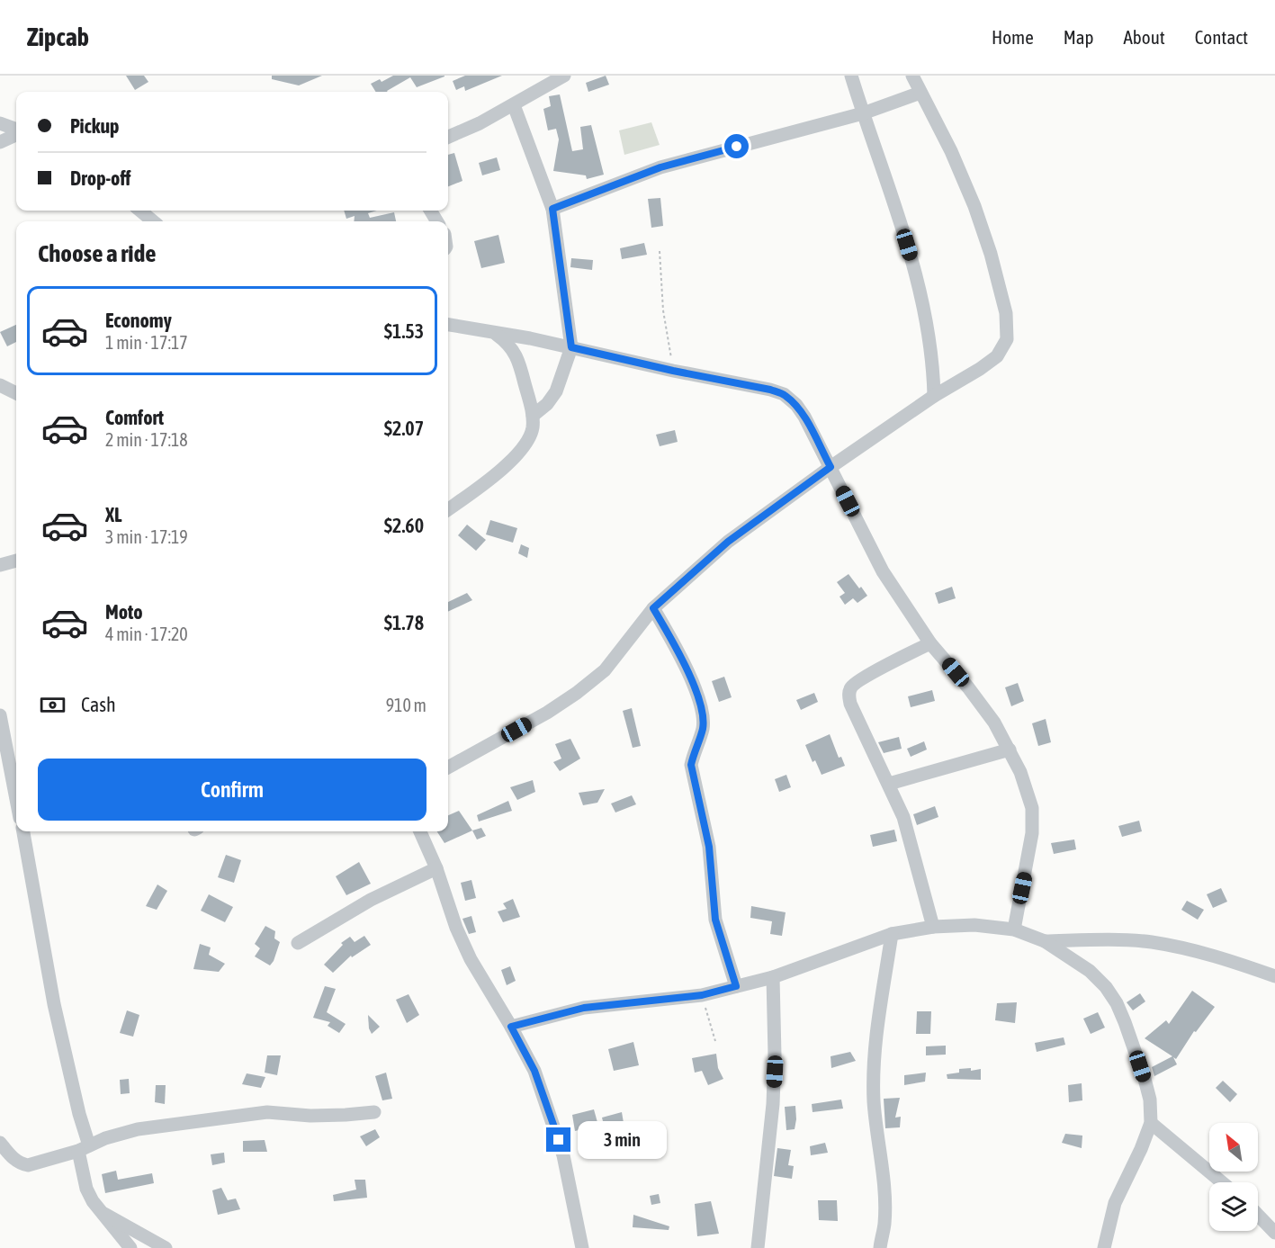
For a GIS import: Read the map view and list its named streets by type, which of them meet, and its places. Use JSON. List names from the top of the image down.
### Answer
{
  "north": "top left",
  "page": {
    "header": "Zipcab",
    "nav": [
      "Home",
      "Map",
      "About",
      "Contact"
    ],
    "banner": ["Pickup", "Drop-off"],
    "heading": "Choose a ride",
    "list": [
      {
        "name": "Economy",
        "note": "1 min · 17:17",
        "value": "$1.53"
      },
      {
        "name": "Comfort",
        "note": "2 min · 17:18",
        "value": "$2.07"
      },
      {
        "name": "XL",
        "note": "3 min · 17:19",
        "value": "$2.60"
      },
      {
        "name": "Moto",
        "note": "4 min · 17:20",
        "value": "$1.78"
      }
    ],
    "pay": ["Cash", "910 m"],
    "buttons": "Confirm",
    "bubble": "3 min"
  }
}
